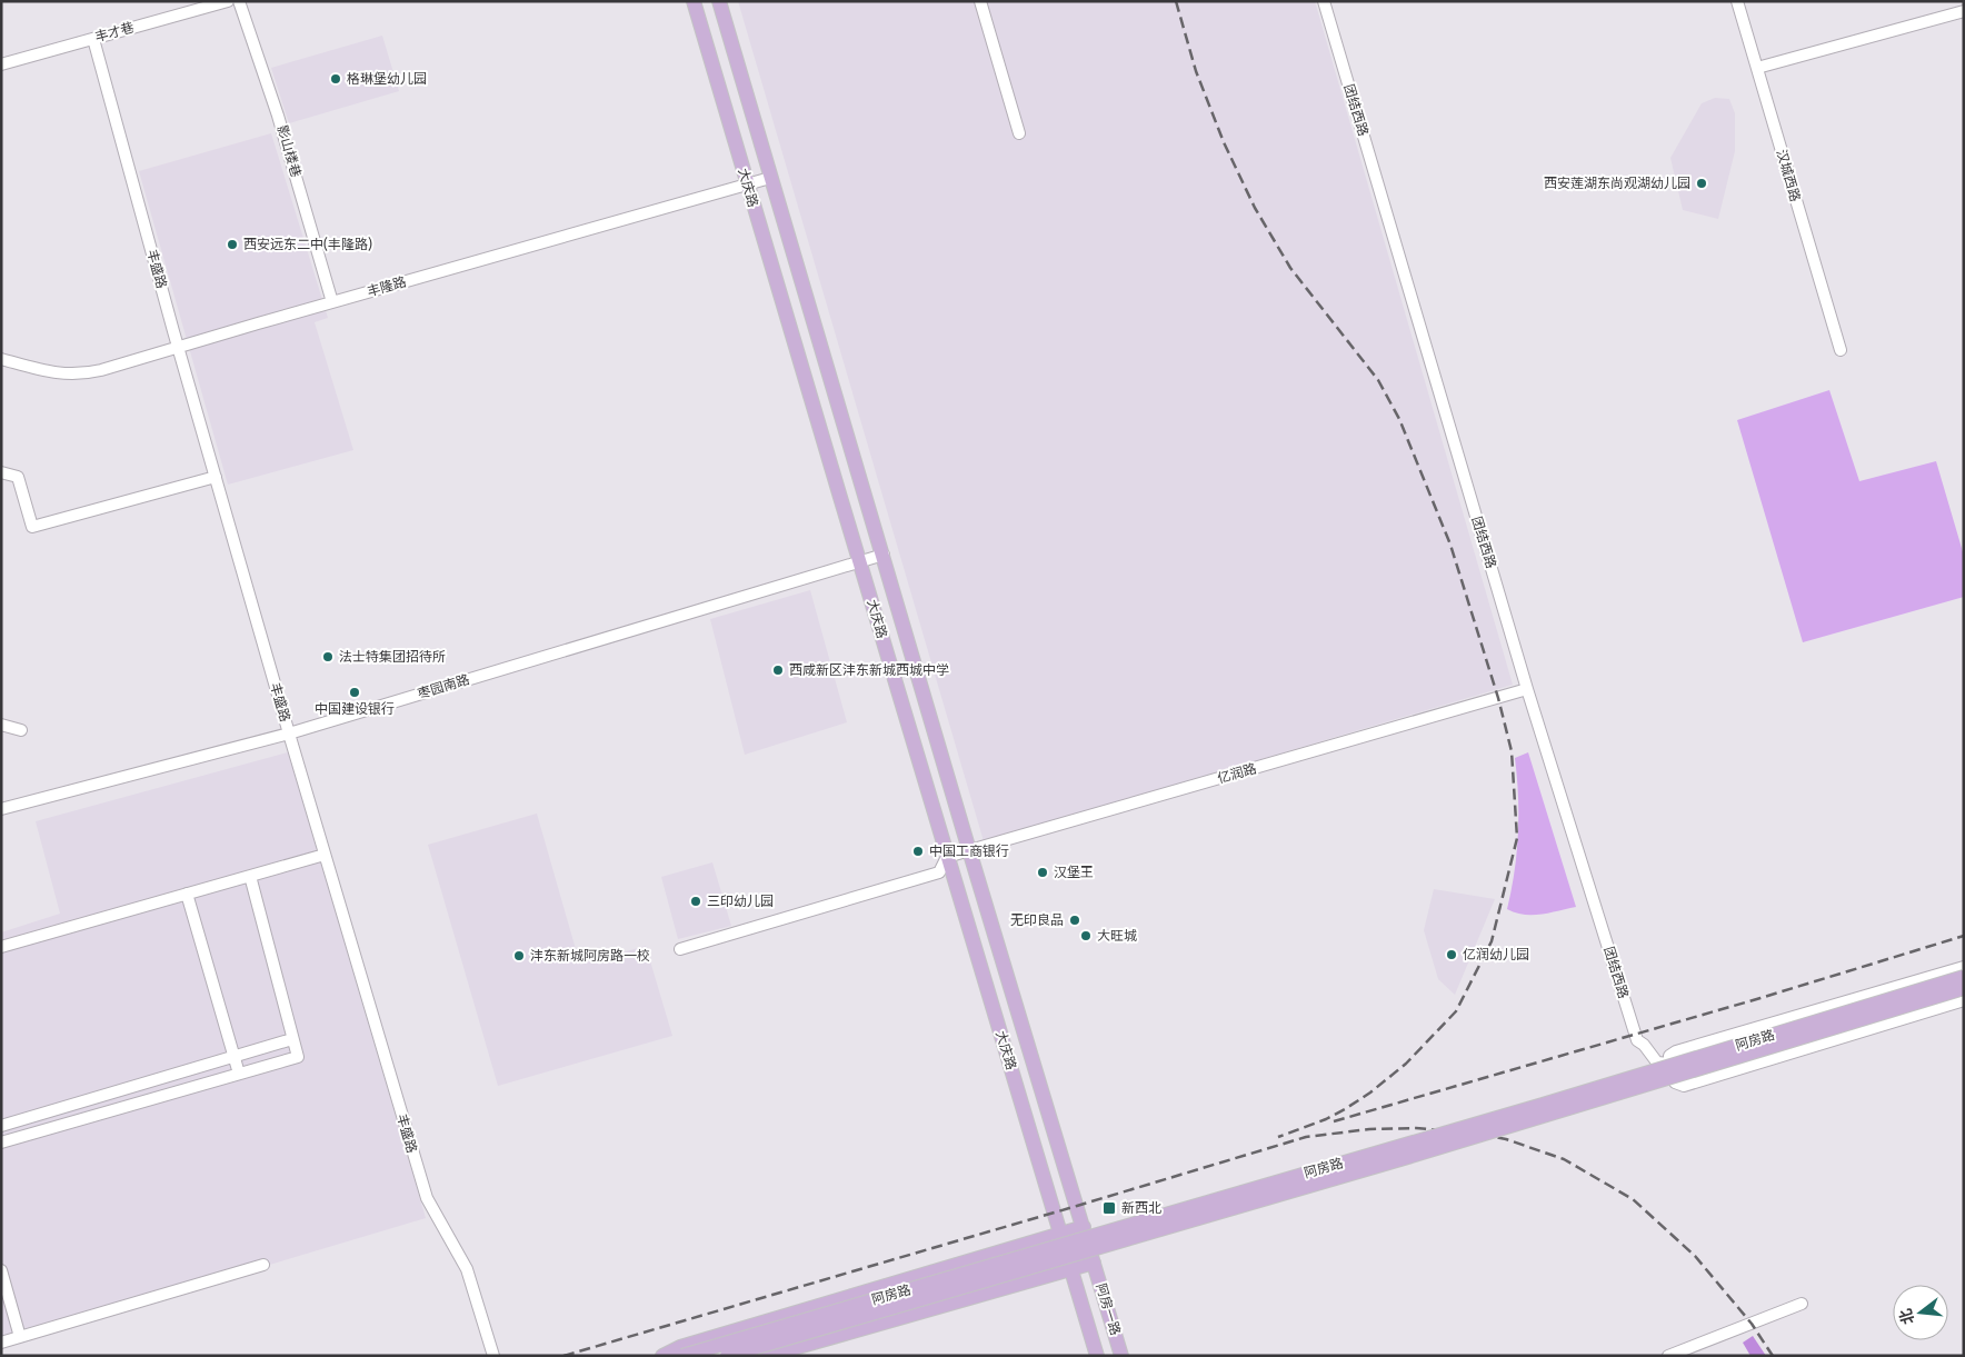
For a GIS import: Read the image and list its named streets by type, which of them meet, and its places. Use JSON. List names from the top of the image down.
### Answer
{
  "streets": {
    "main road": ["大庆路", "阿房路", "阿房一路"],
    "street": [
      "丰才巷",
      "团结西路",
      "影山楼巷",
      "汉城西路",
      "丰盛路",
      "丰隆路",
      "枣园南路",
      "亿润路"
    ]
  },
  "crossings": [
    ["丰才巷", "丰盛路"],
    ["团结西路", "亿润路"],
    ["影山楼巷", "丰隆路"],
    ["大庆路", "丰隆路"],
    ["大庆路", "枣园南路"],
    ["大庆路", "亿润路"],
    ["大庆路", "阿房路"],
    ["大庆路", "阿房一路"],
    ["丰盛路", "丰隆路"],
    ["丰盛路", "枣园南路"],
    ["阿房路", "阿房一路"]
  ],
  "places": {
    "other": [
      "格琳堡幼儿园",
      "西安莲湖东尚观湖幼儿园",
      "西安远东二中(丰隆路)",
      "法士特集团招待所",
      "西咸新区沣东新城西城中学",
      "中国建设银行",
      "中国工商银行",
      "汉堡王",
      "三印幼儿园",
      "无印良品",
      "大旺城",
      "亿润幼儿园",
      "沣东新城阿房路一校"
    ],
    "transit": ["新西北"]
  },
  "north": "left"
}
